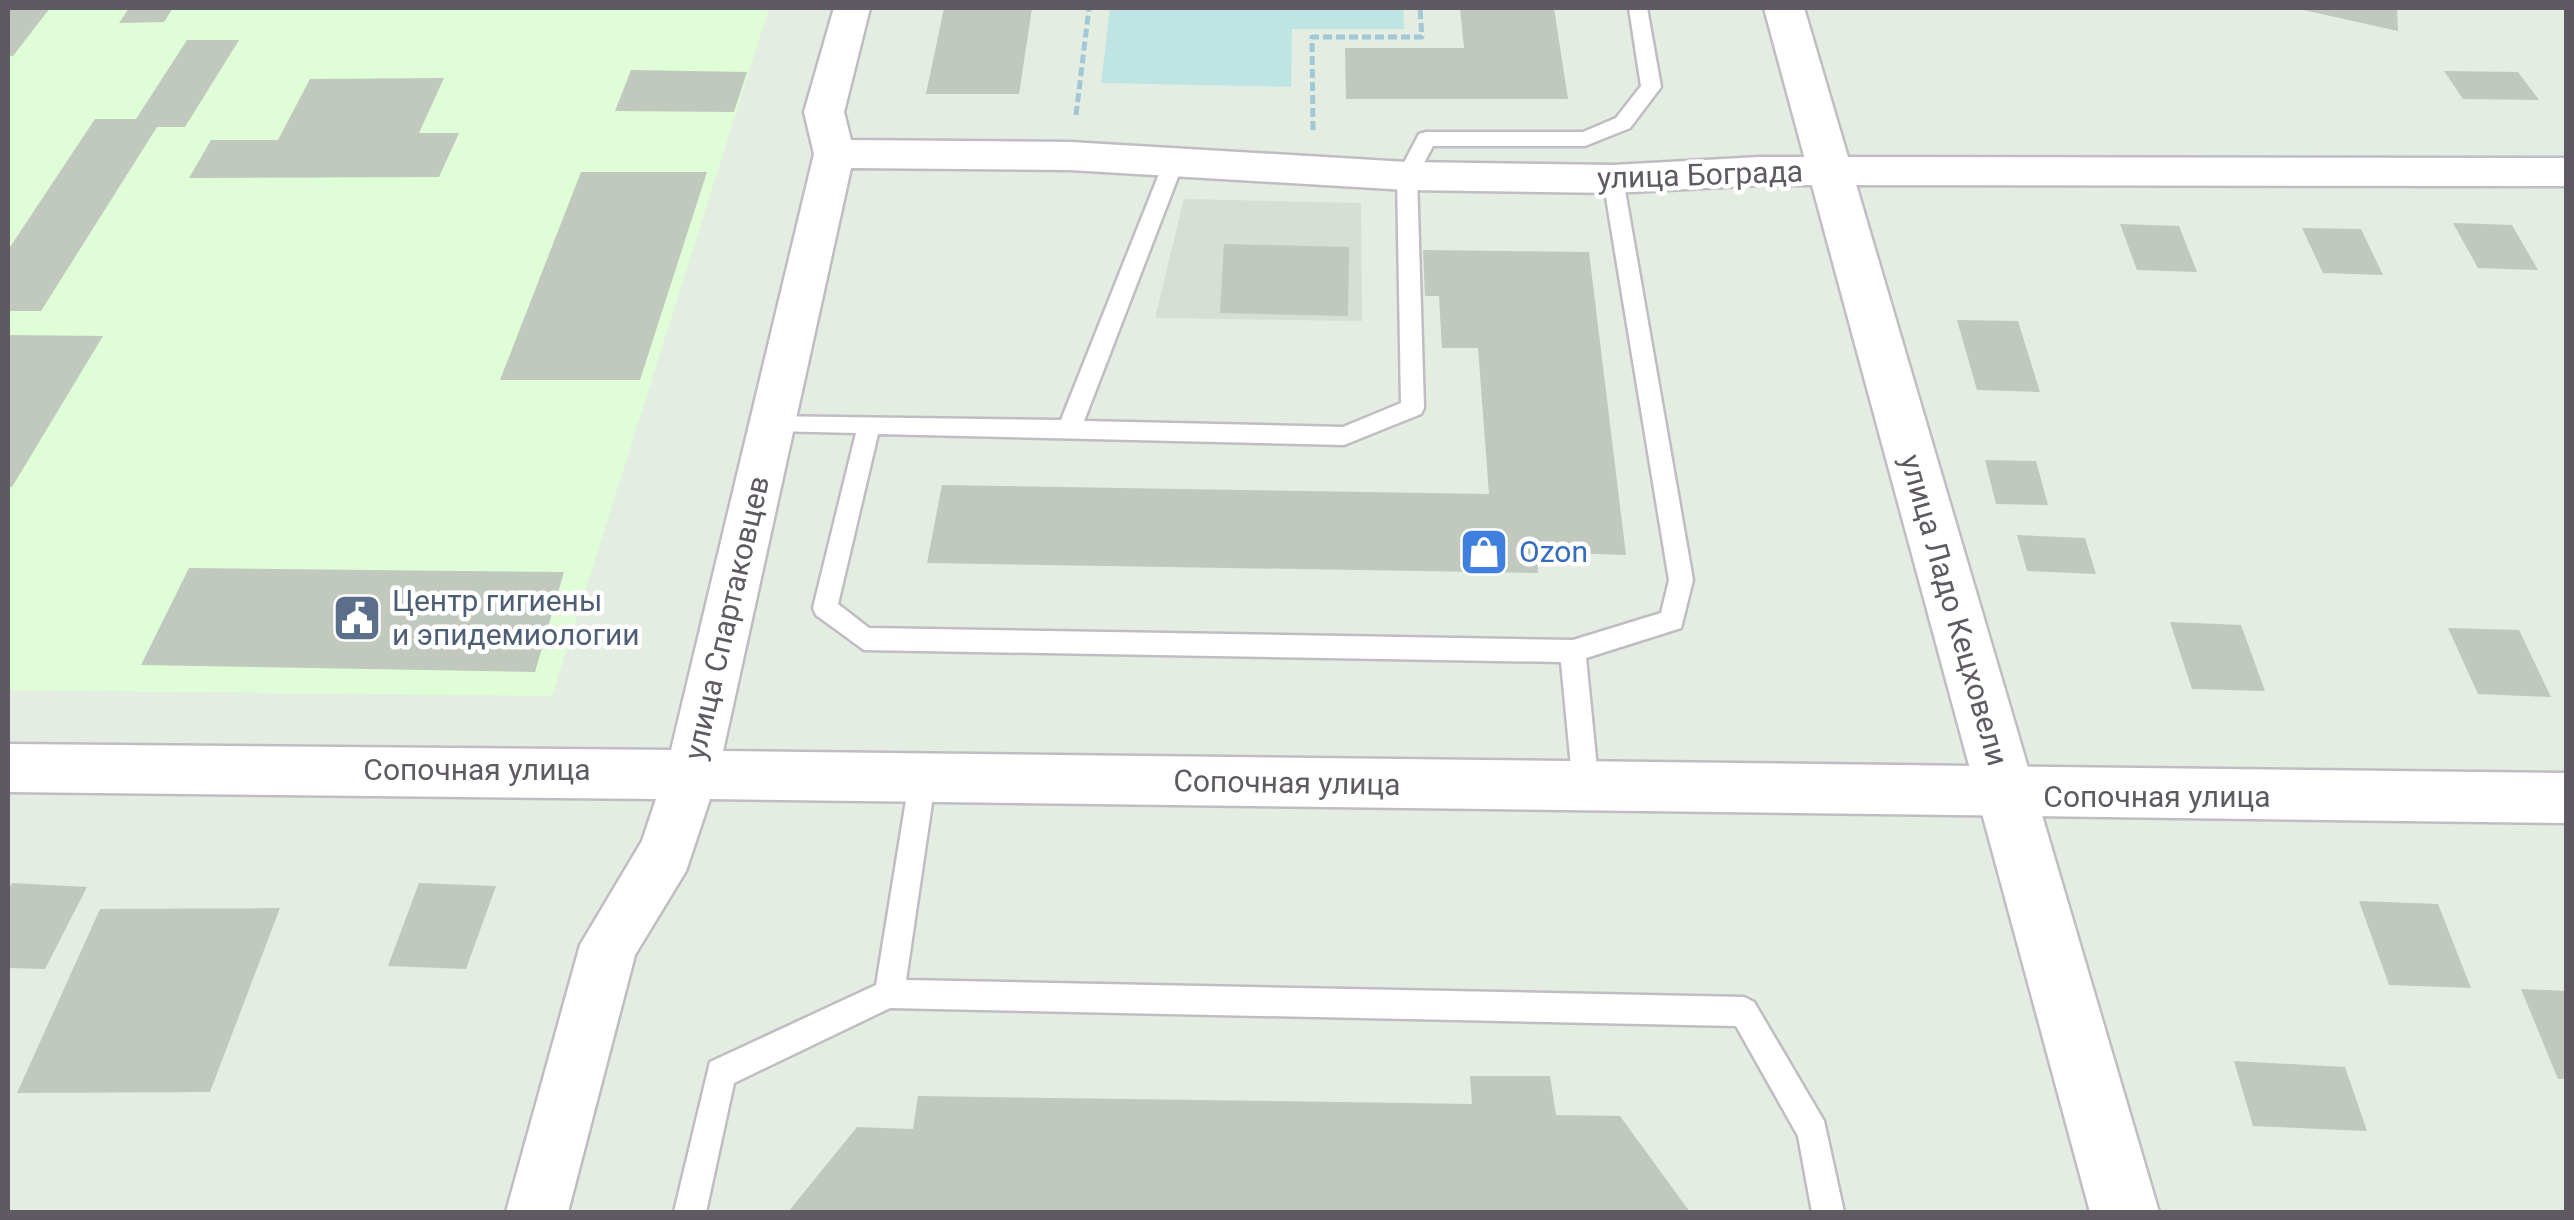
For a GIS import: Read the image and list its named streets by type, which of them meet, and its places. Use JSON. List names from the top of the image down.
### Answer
{
  "streets": {
    "main road": ["улица Ладо Кецховели"],
    "street": ["улица Бограда", "улица Спартаковцев", "Сопочная улица"]
  },
  "crossings": [
    ["улица Бограда", "улица Ладо Кецховели"],
    ["улица Бограда", "улица Спартаковцев"],
    ["улица Ладо Кецховели", "Сопочная улица"],
    ["улица Спартаковцев", "Сопочная улица"]
  ],
  "places": {
    "shop": ["Ozon"],
    "public building": ["Центр гигиены и эпидемиологии"]
  }
}
